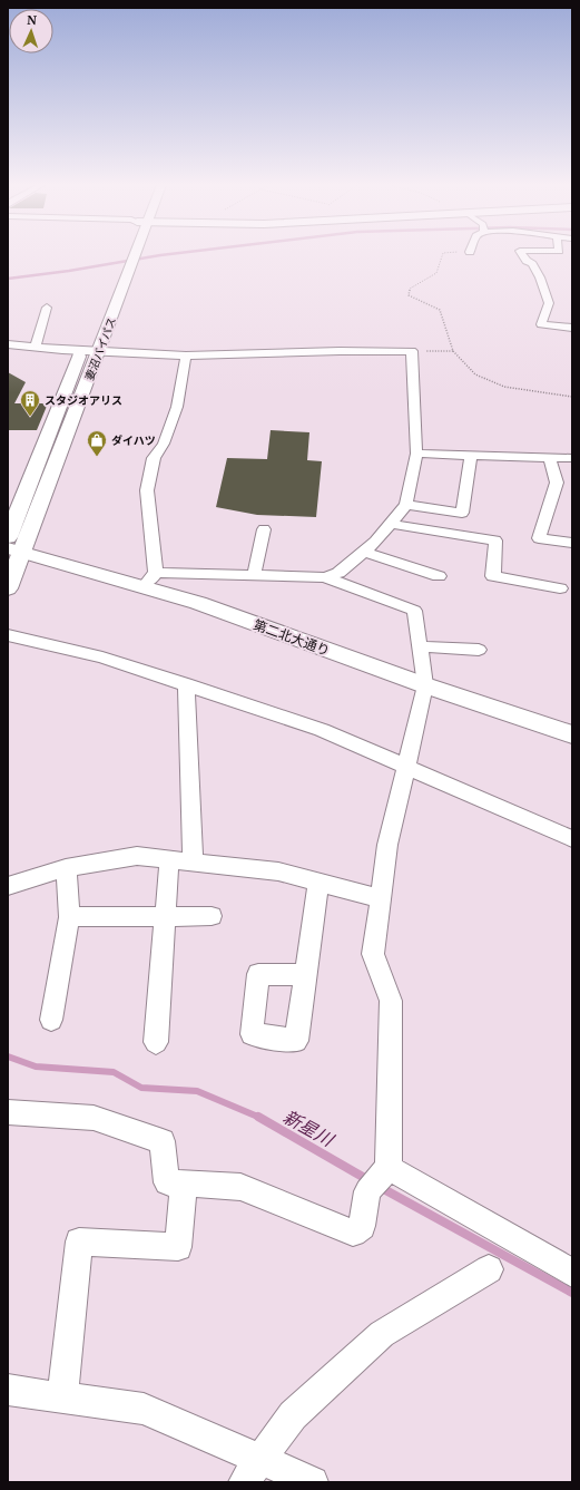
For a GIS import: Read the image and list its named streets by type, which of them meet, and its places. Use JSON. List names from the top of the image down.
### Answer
{
  "streets": {
    "main road": ["妻沼バイパス", "第二北大通り"]
  },
  "crossings": [
    ["妻沼バイパス", "第二北大通り"]
  ],
  "water": ["新星川"],
  "places": {
    "building": ["スタジオアリス"],
    "shop": ["ダイハツ"]
  },
  "north": "top"
}
